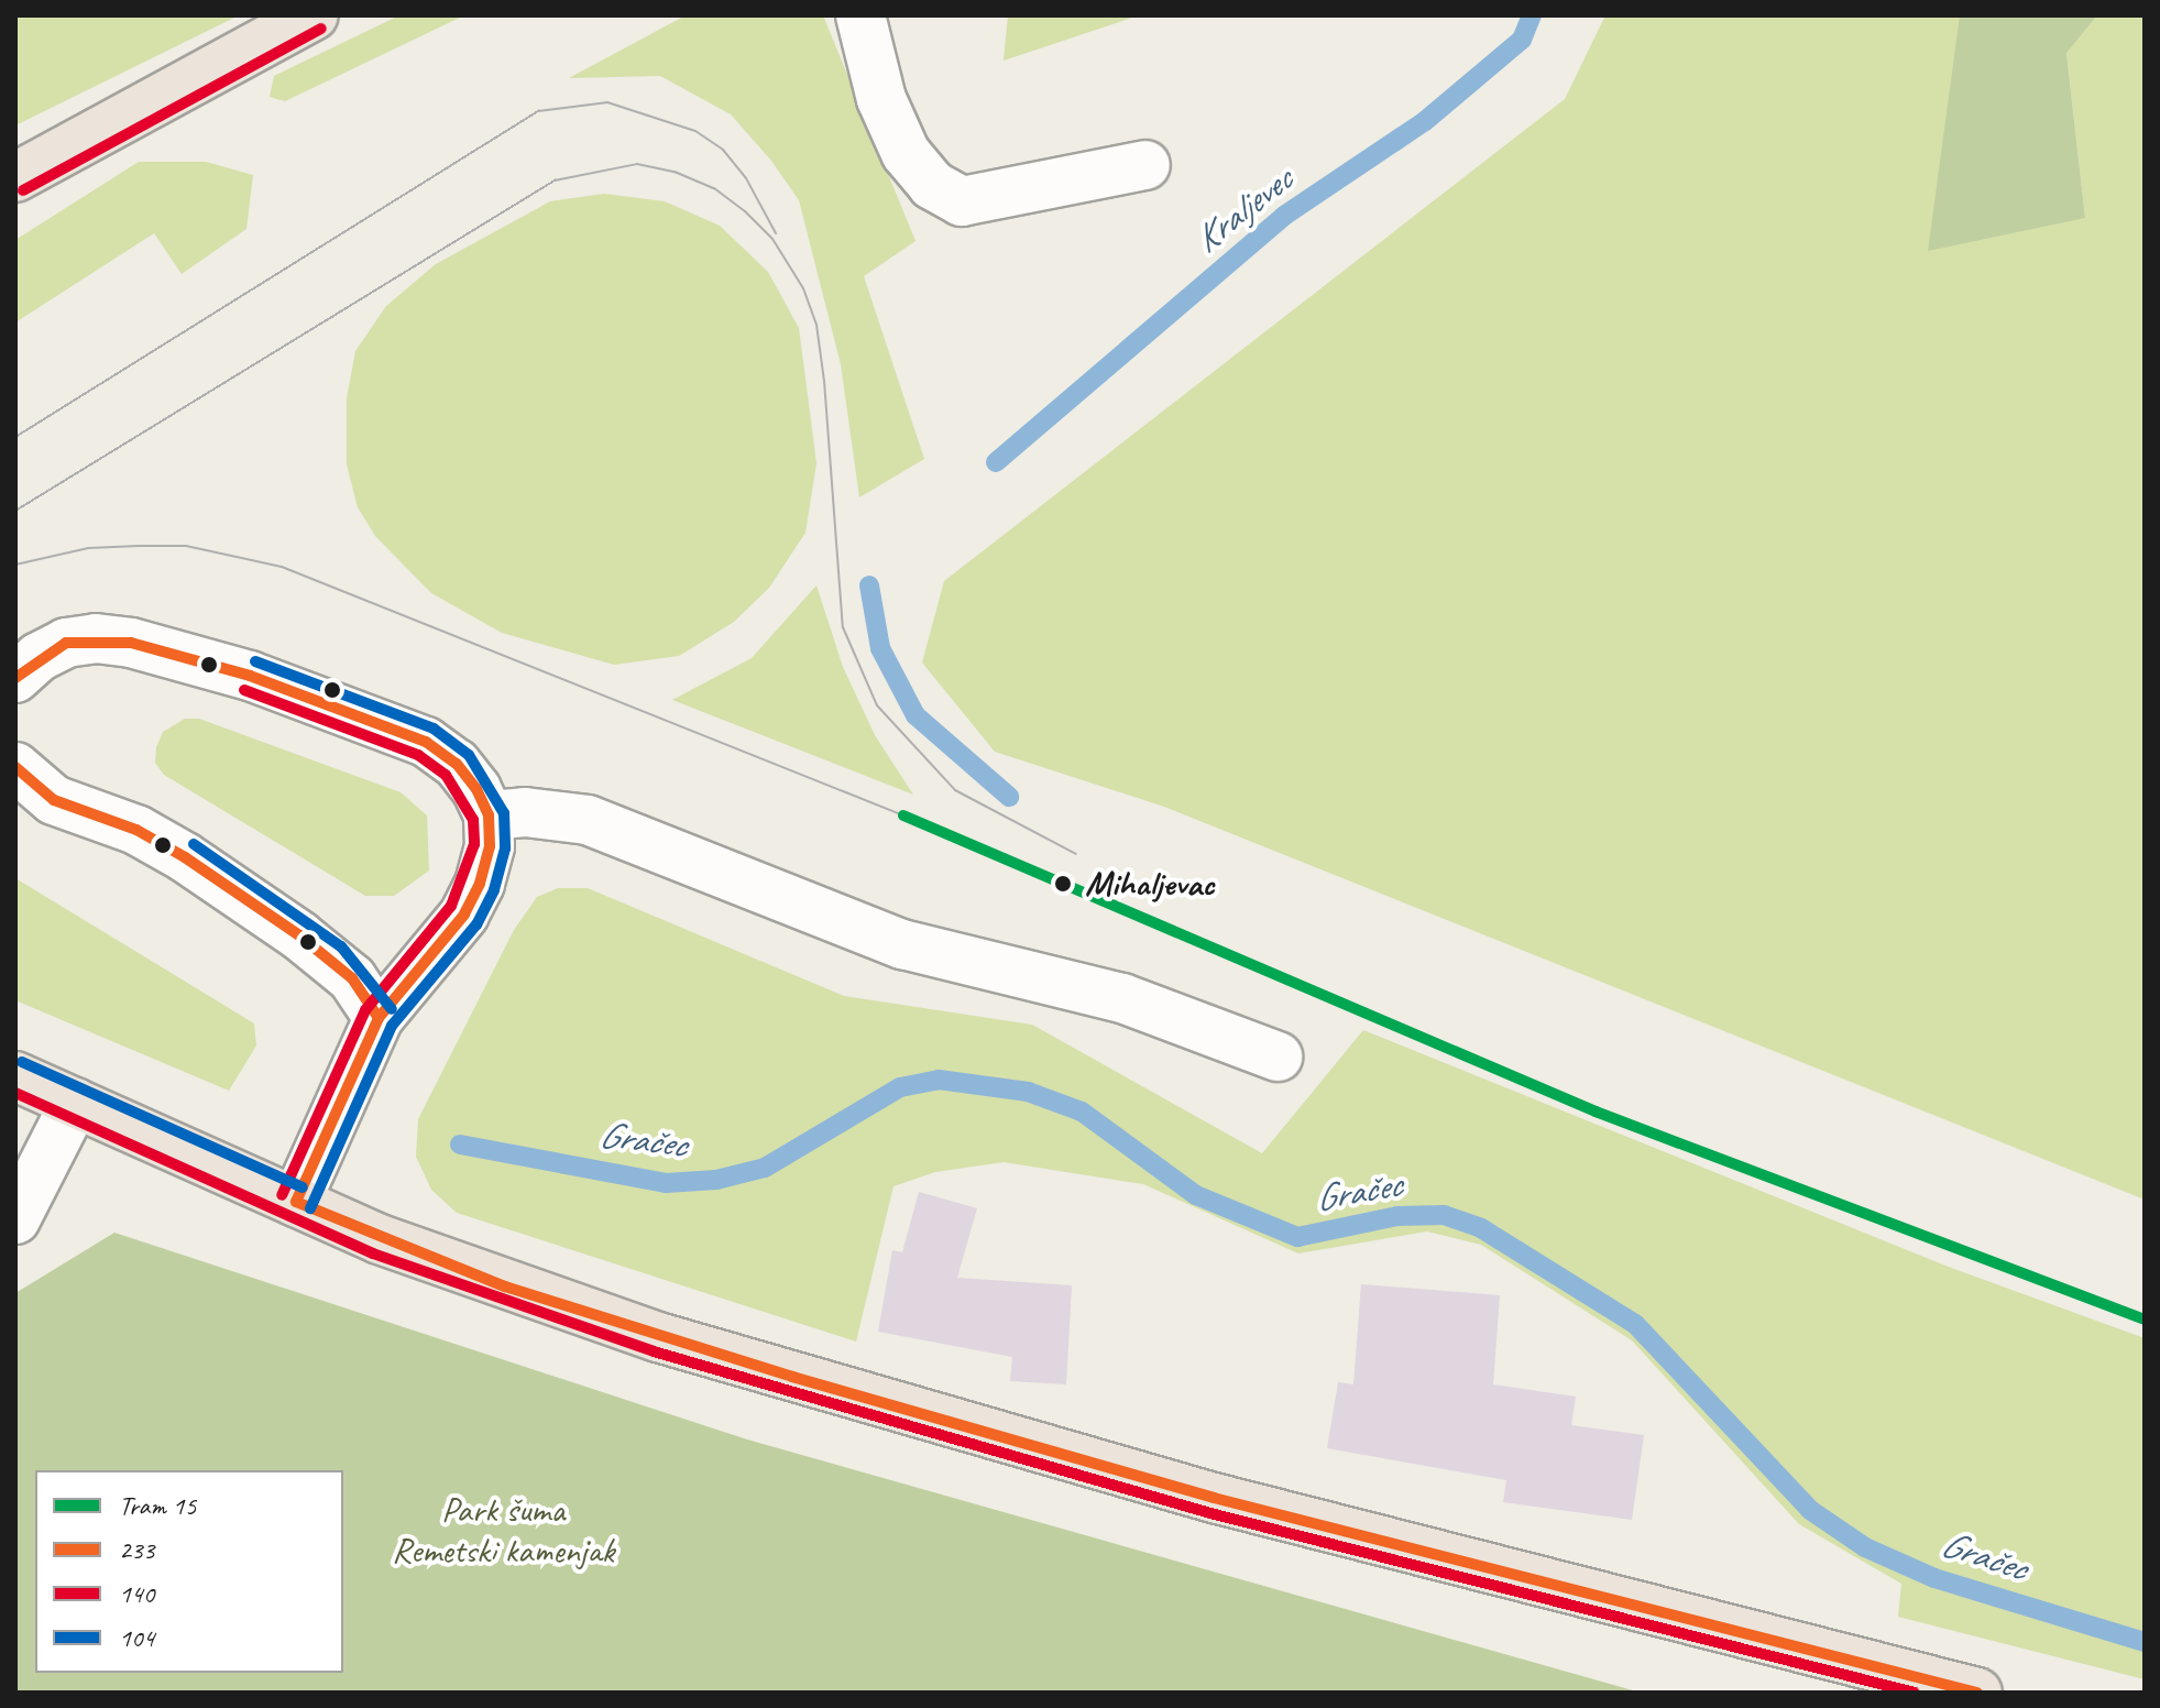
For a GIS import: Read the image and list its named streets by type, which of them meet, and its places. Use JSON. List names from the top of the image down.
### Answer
{
  "water": ["Kraljevec", "Gračec"],
  "parks": ["Park šuma Remetski kamenjak"],
  "places": ["Mihaljevac"],
  "lines": [
    "transit line 140",
    "transit line 233",
    "transit line 104",
    "tram line 15"
  ],
  "legend": [
    "Tram 15",
    "233",
    "140",
    "104"
  ]
}
